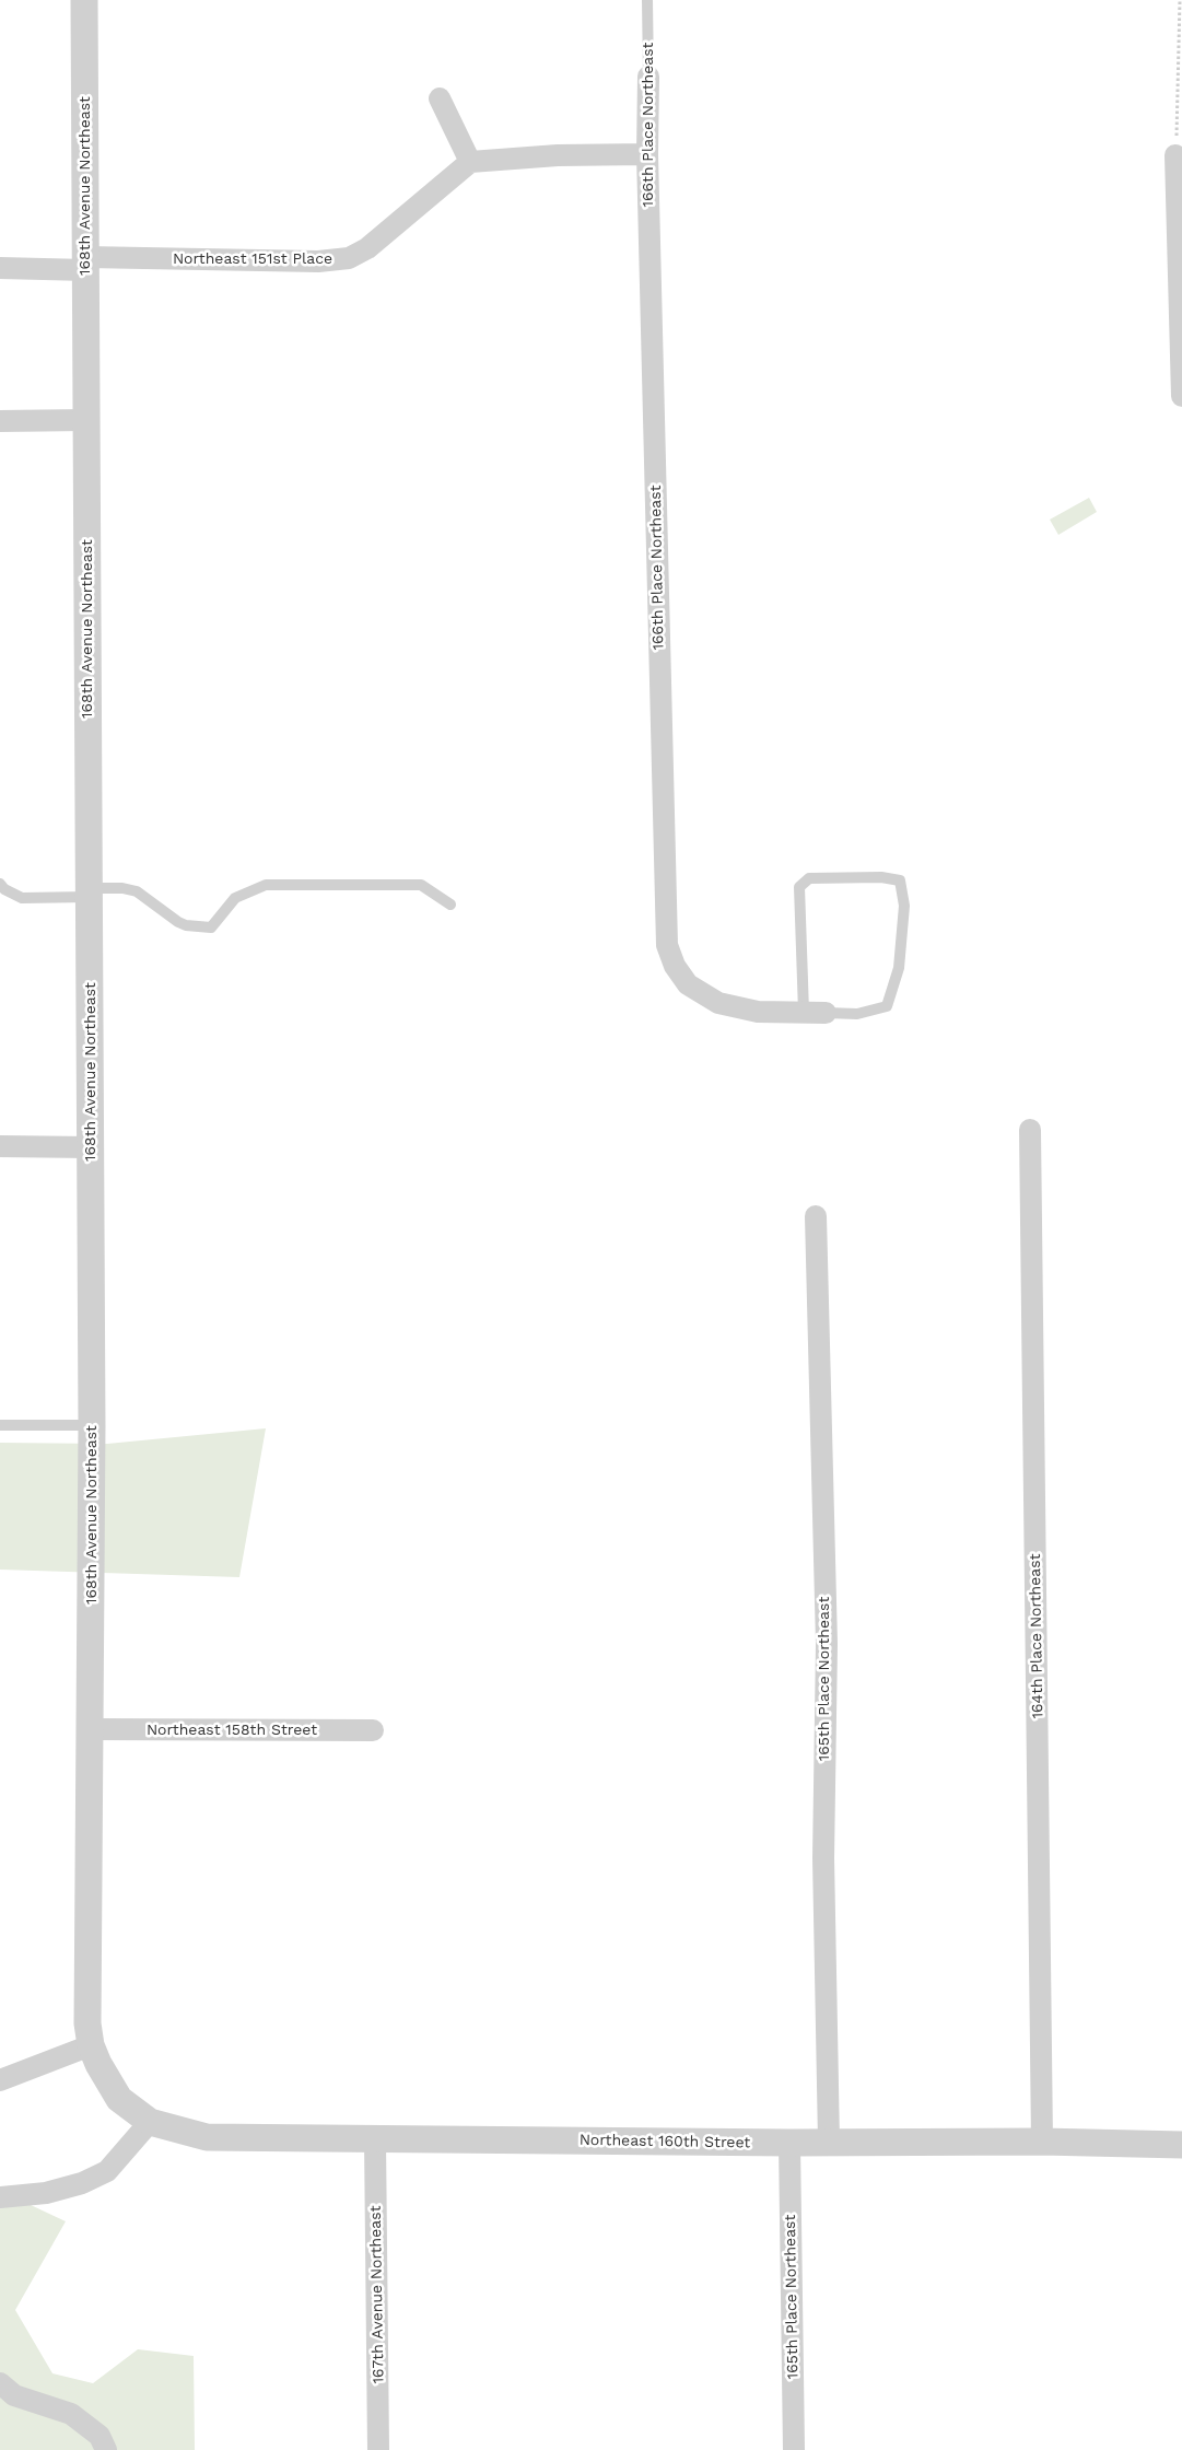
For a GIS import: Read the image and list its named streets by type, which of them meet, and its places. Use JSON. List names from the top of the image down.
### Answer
{
  "streets": {
    "street": [
      "166th Place Northeast",
      "168th Avenue Northeast",
      "Northeast 151st Place",
      "164th Place Northeast",
      "165th Place Northeast",
      "Northeast 158th Street",
      "Northeast 160th Street",
      "167th Avenue Northeast"
    ]
  },
  "crossings": [
    ["168th Avenue Northeast", "Northeast 151st Place"],
    ["168th Avenue Northeast", "Northeast 158th Street"],
    ["168th Avenue Northeast", "Northeast 160th Street"],
    ["164th Place Northeast", "Northeast 160th Street"],
    ["165th Place Northeast", "Northeast 160th Street"],
    ["Northeast 160th Street", "167th Avenue Northeast"]
  ]
}
